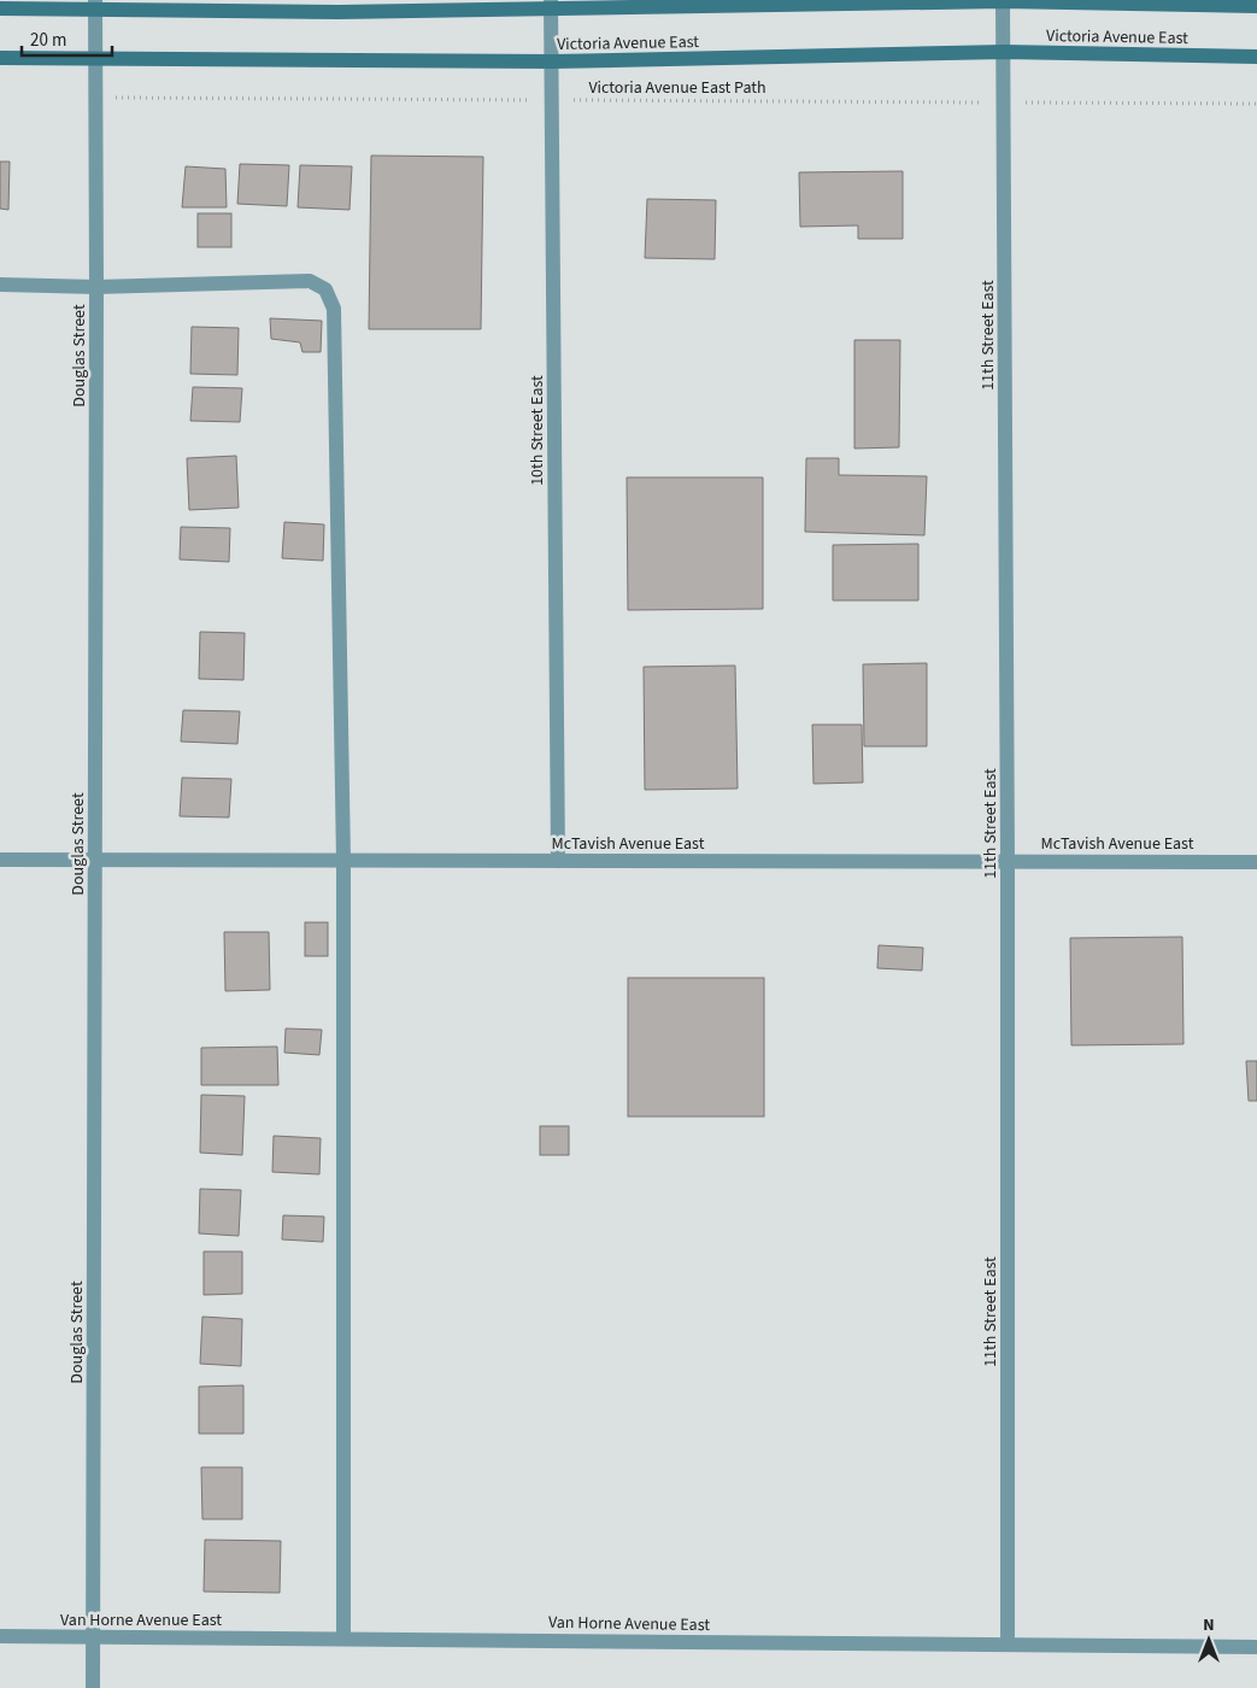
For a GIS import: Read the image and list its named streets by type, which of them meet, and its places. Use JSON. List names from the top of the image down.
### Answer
{
  "streets": {
    "main road": ["Victoria Avenue East"],
    "street": [
      "11th Street East",
      "Douglas Street",
      "10th Street East",
      "McTavish Avenue East",
      "Van Horne Avenue East"
    ],
    "path": ["Victoria Avenue East Path"]
  },
  "crossings": [
    ["Victoria Avenue East", "11th Street East"],
    ["Victoria Avenue East", "Douglas Street"],
    ["Victoria Avenue East", "10th Street East"],
    ["Victoria Avenue East Path", "11th Street East"],
    ["Victoria Avenue East Path", "Douglas Street"],
    ["Victoria Avenue East Path", "10th Street East"],
    ["11th Street East", "McTavish Avenue East"],
    ["11th Street East", "Van Horne Avenue East"],
    ["Douglas Street", "McTavish Avenue East"],
    ["Douglas Street", "Van Horne Avenue East"],
    ["10th Street East", "McTavish Avenue East"]
  ],
  "scale_bar": "20 m",
  "north": "top"
}
